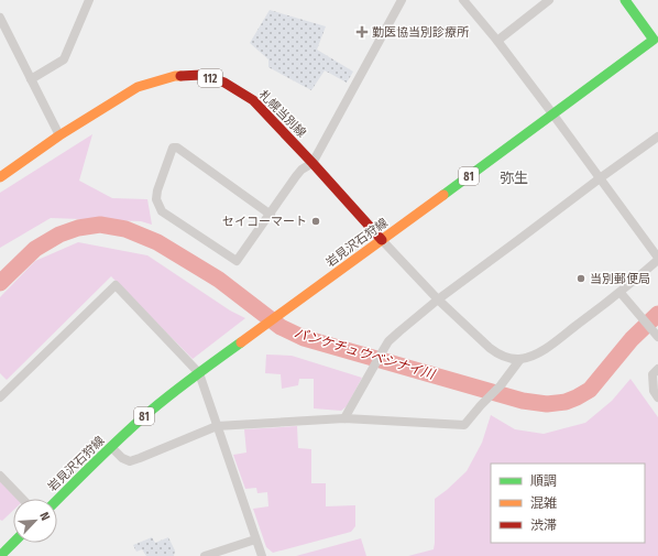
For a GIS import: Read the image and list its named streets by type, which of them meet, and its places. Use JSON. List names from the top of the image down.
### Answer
{
  "streets": {
    "main road": [
      "112",
      "札幌当別線",
      "81",
      "岩見沢石狩線"
    ]
  },
  "crossings": [
    ["札幌当別線", "岩見沢石狩線"]
  ],
  "districts": ["弥生"],
  "water": ["パンケチュウベシナイ川"],
  "places": {
    "health": ["勤医協当別診療所"],
    "other": ["セイコーマート", "当別郵便局"]
  },
  "legend": ["順調", "混雑", "渋滞"],
  "north": "top right"
}
